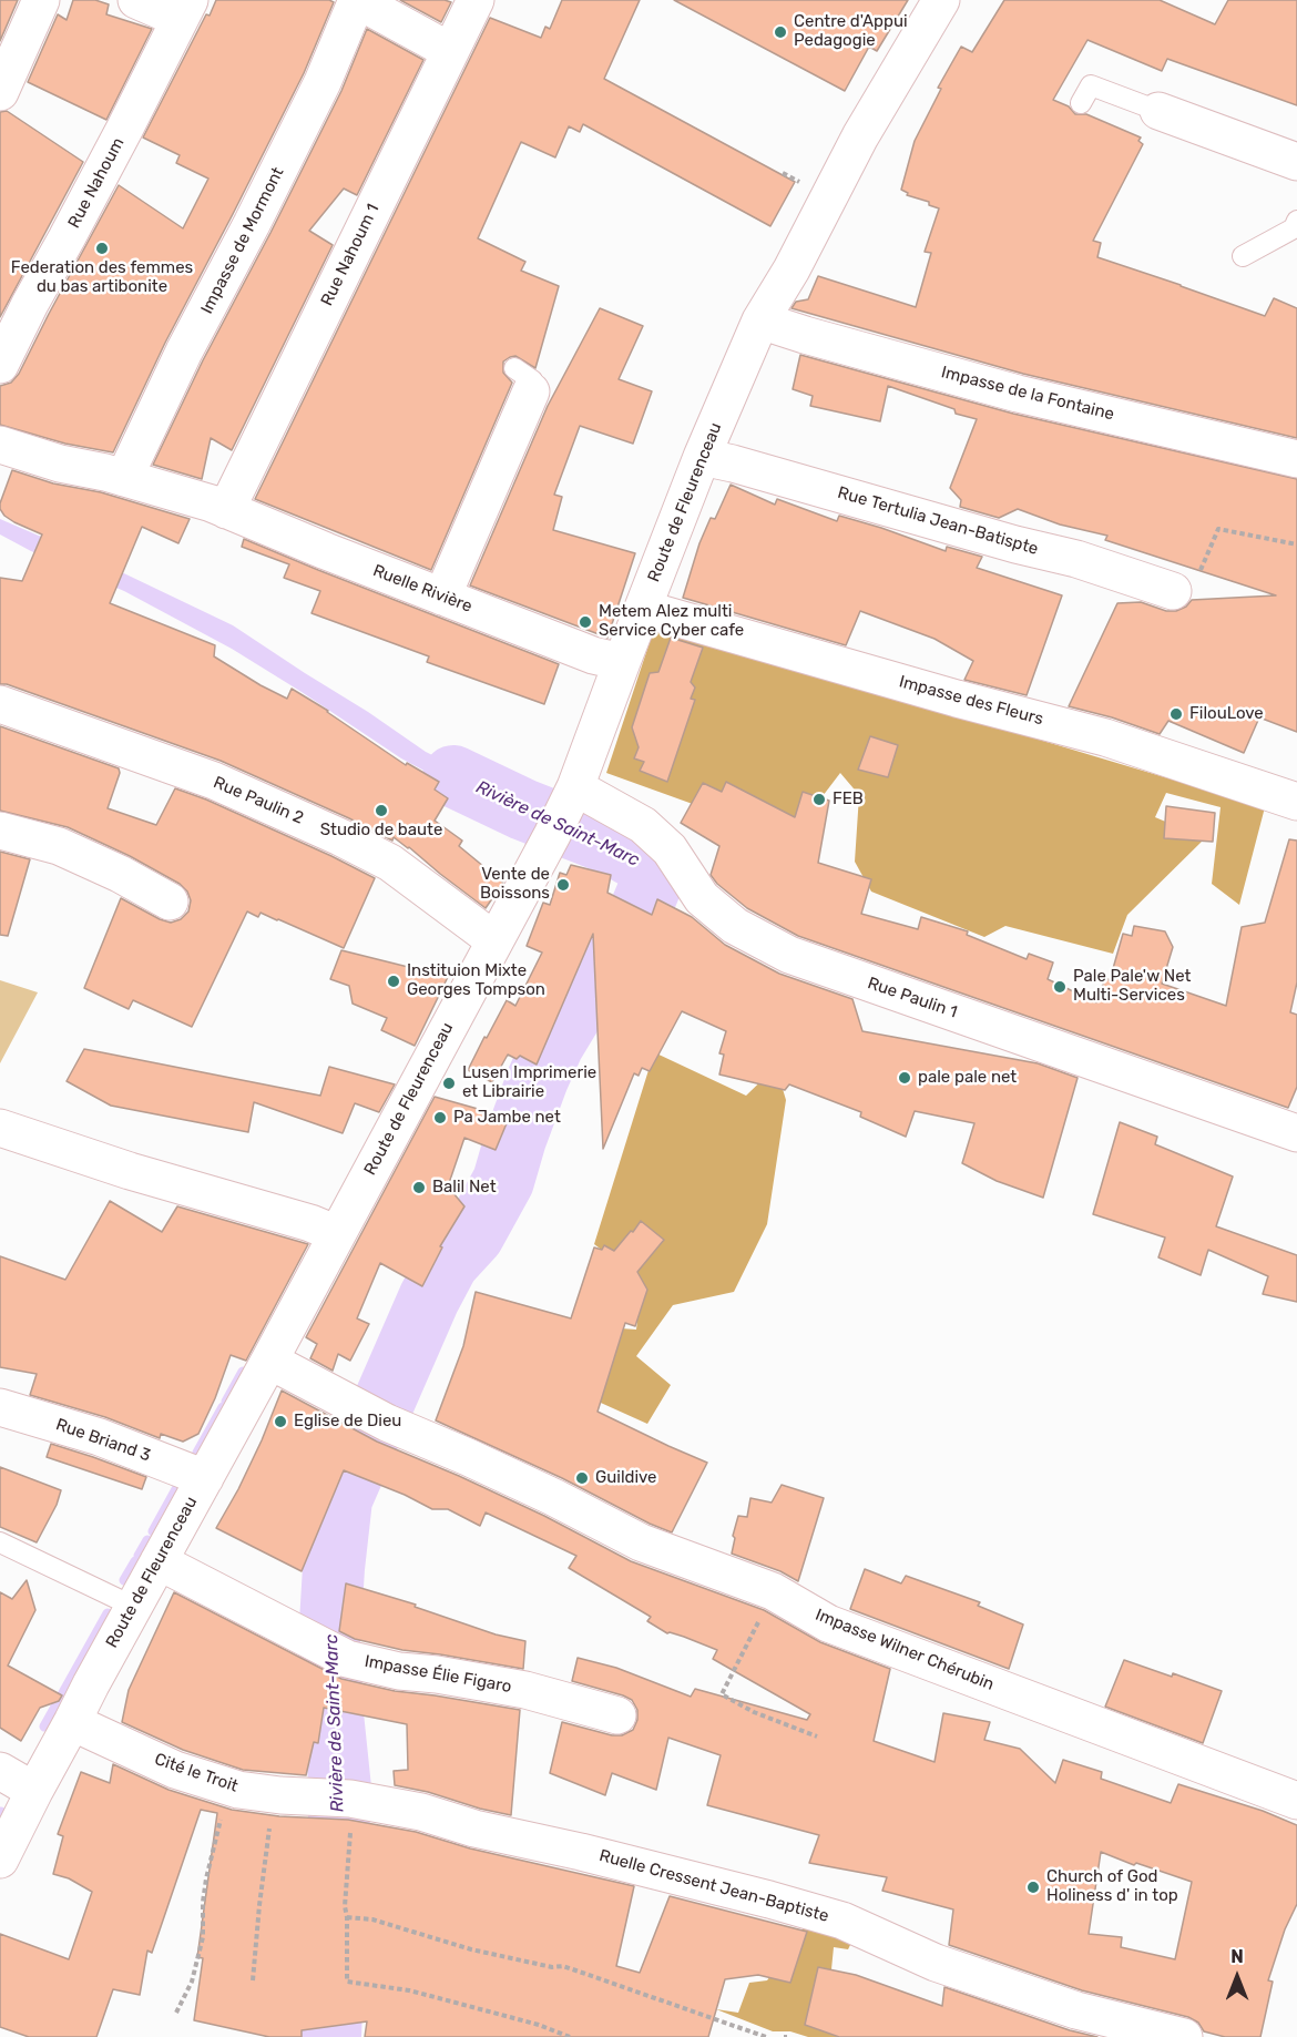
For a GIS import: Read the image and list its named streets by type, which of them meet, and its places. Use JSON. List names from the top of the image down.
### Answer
{
  "streets": {
    "street": [
      "Rue Nahoum",
      "Impasse de Mormont",
      "Rue Nahoum 1",
      "Impasse de la Fontaine",
      "Route de Fleurenceau",
      "Rue Tertulia Jean-Batispte",
      "Ruelle Rivière",
      "Impasse des Fleurs",
      "Rue Paulin 2",
      "Rue Paulin 1",
      "Rue Briand 3",
      "Impasse Wilner Chérubin",
      "Impasse Élie Figaro",
      "Cité le Troit",
      "Ruelle Cressent Jean-Baptiste"
    ]
  },
  "crossings": [
    ["Impasse de Mormont", "Rue Nahoum 1"],
    ["Impasse de Mormont", "Ruelle Rivière"],
    ["Rue Nahoum 1", "Ruelle Rivière"],
    ["Impasse de la Fontaine", "Route de Fleurenceau"],
    ["Route de Fleurenceau", "Rue Tertulia Jean-Batispte"],
    ["Route de Fleurenceau", "Ruelle Rivière"],
    ["Route de Fleurenceau", "Impasse des Fleurs"],
    ["Route de Fleurenceau", "Rue Paulin 2"],
    ["Route de Fleurenceau", "Rue Paulin 1"],
    ["Route de Fleurenceau", "Rue Briand 3"],
    ["Route de Fleurenceau", "Impasse Wilner Chérubin"],
    ["Route de Fleurenceau", "Impasse Élie Figaro"],
    ["Route de Fleurenceau", "Cité le Troit"],
    ["Cité le Troit", "Ruelle Cressent Jean-Baptiste"]
  ],
  "water": ["Rivière de Saint-Marc"],
  "places": [
    "Centre d'Appui Pedagogie",
    "Federation des femmes du bas artibonite",
    "Metem Alez multi Service Cyber cafe",
    "FilouLove",
    "FEB",
    "Studio de baute",
    "Vente de Boissons",
    "Instituion Mixte Georges Tompson",
    "Pale Pale'w Net Multi-Services",
    "pale pale net",
    "Lusen Imprimerie et Librairie",
    "Pa Jambe net",
    "Balil Net",
    "Eglise de Dieu",
    "Guildive",
    "Church of God Holiness d' in top"
  ],
  "north": "top"
}
